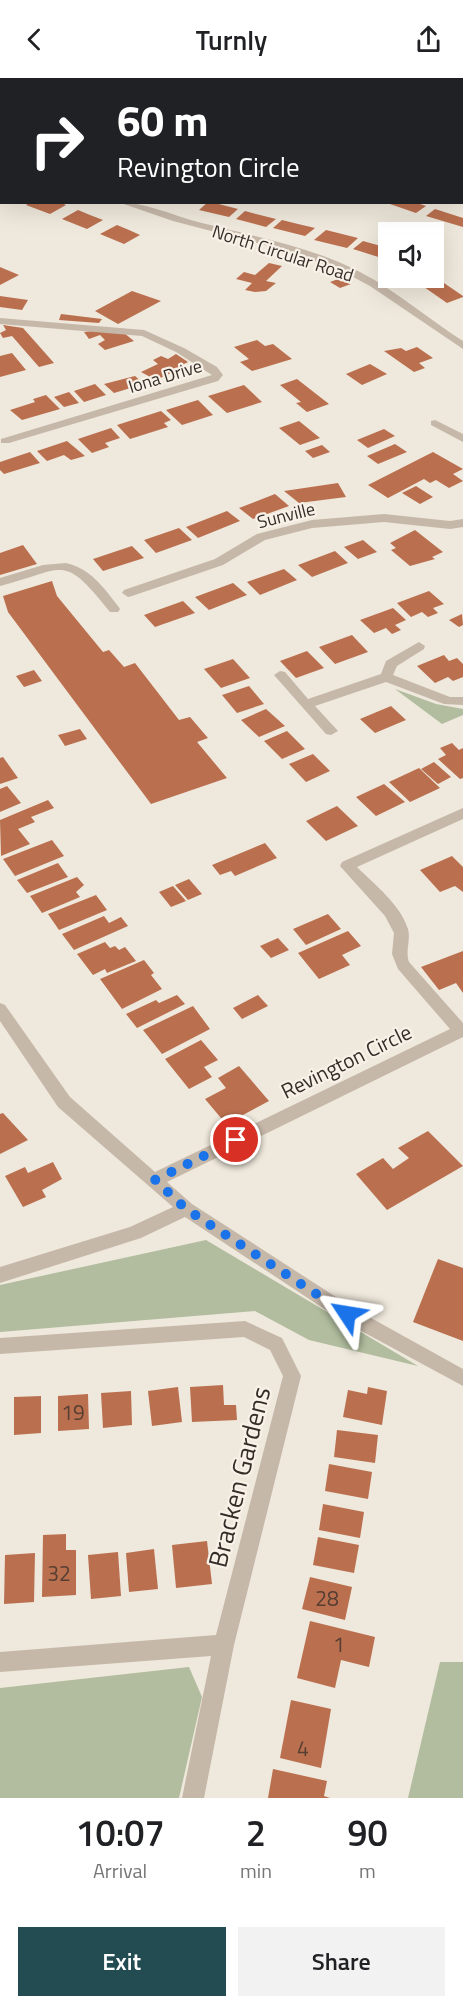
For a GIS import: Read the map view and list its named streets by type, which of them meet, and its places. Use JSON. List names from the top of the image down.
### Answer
{
  "streets": {
    "street": [
      "North Circular Road",
      "Iona Drive",
      "Sunville",
      "Revington Circle",
      "Bracken Gardens"
    ]
  },
  "house_numbers": [
    "19",
    "32",
    "28",
    "1",
    "4"
  ],
  "page": {
    "header": "Turnly",
    "turn": ["60 m", "Revington Circle"],
    "eta": [
      "10:07",
      "Arrival",
      "2",
      "min",
      "90",
      "m"
    ],
    "buttons": ["Exit", "Share"]
  }
}
